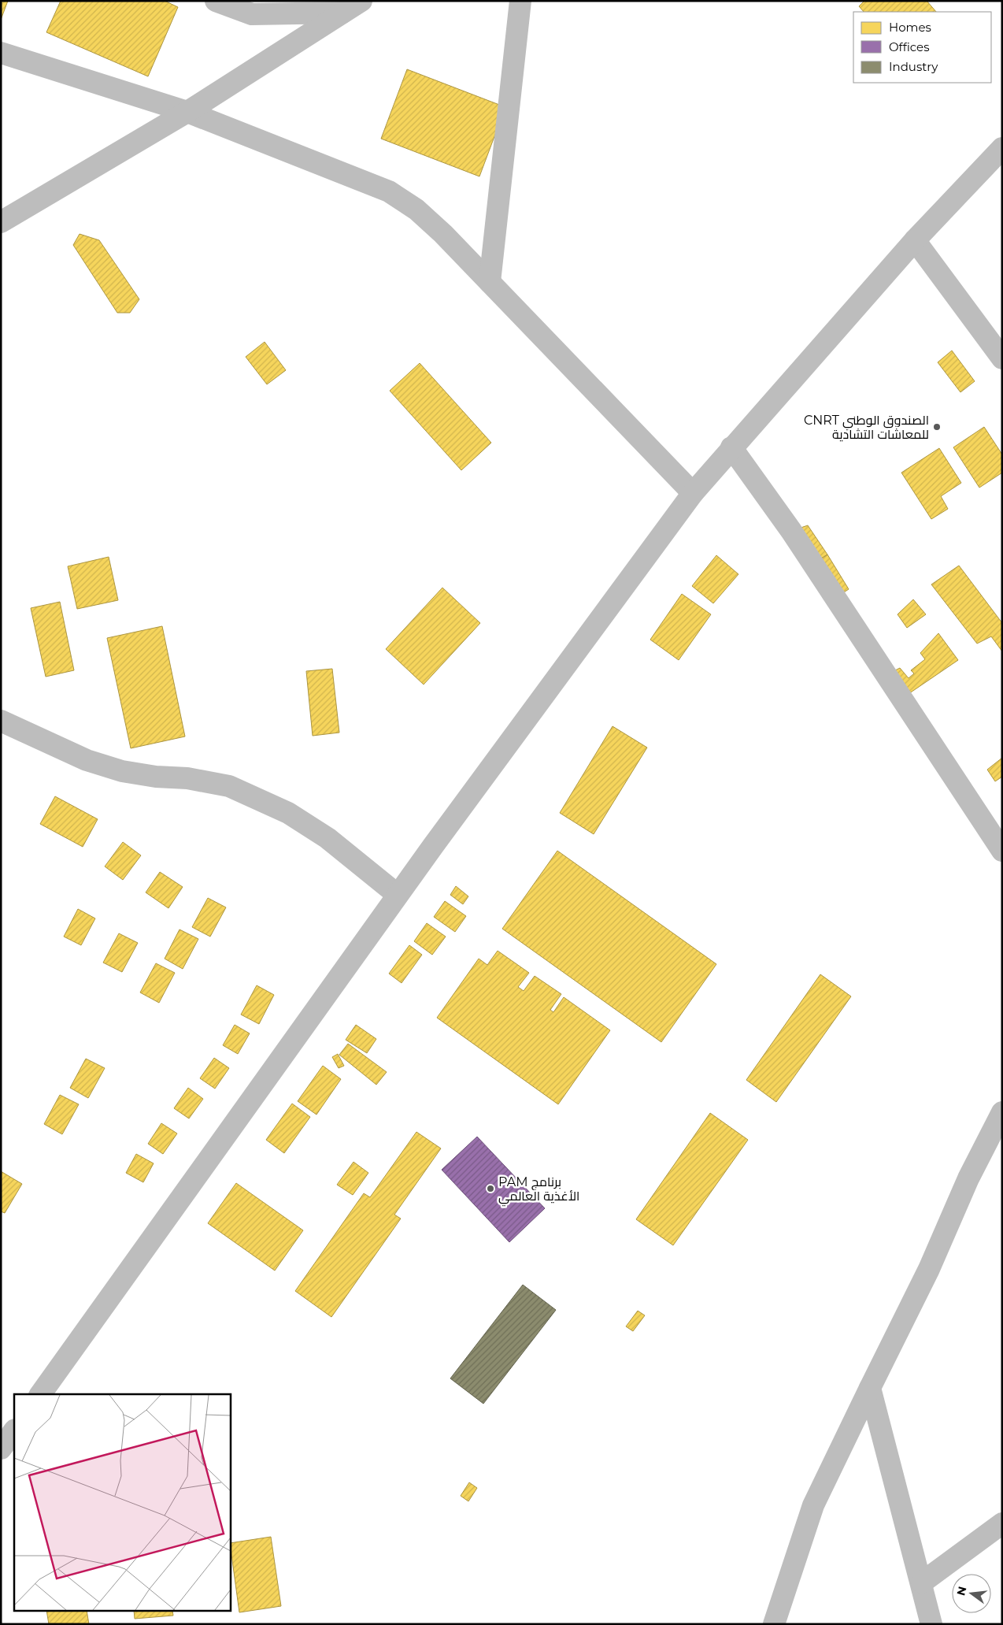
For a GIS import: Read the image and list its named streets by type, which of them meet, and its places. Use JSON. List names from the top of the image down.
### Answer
{
  "places": ["CNRT الصندوق الوطني للمعاشات التشادية", "PAM برنامج الأغذية العالمي"],
  "legend": ["Homes", "Offices", "Industry"],
  "north": "left"
}
